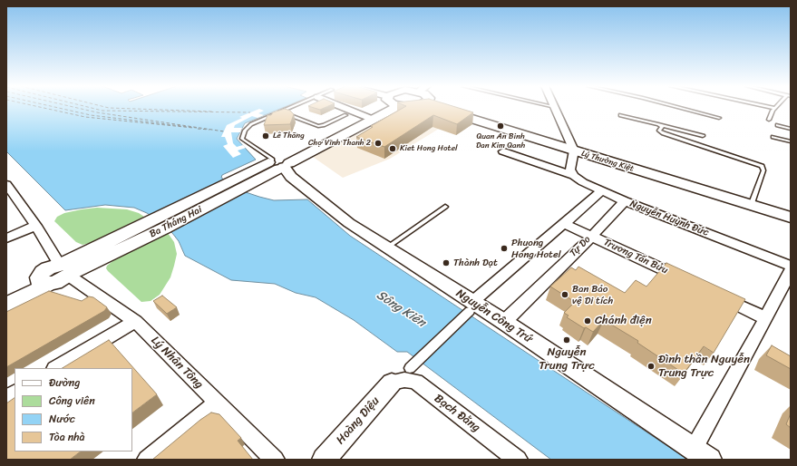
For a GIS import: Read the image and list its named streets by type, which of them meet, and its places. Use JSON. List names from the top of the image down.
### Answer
{
  "streets": {
    "main road": ["Lý Thường Kiệt", "Ba Tháng Hai"],
    "street": [
      "Nguyễn Huỳnh Đức",
      "Tự Do",
      "Trương Tấn Bửu",
      "Nguyễn Công Trứ",
      "Lý Nhân Tông",
      "Bạch Đằng",
      "Hoàng Diệu"
    ]
  },
  "crossings": [
    ["Nguyễn Huỳnh Đức", "Tự Do"],
    ["Ba Tháng Hai", "Nguyễn Công Trứ"],
    ["Ba Tháng Hai", "Lý Nhân Tông"],
    ["Tự Do", "Trương Tấn Bửu"],
    ["Tự Do", "Nguyễn Công Trứ"],
    ["Bạch Đằng", "Hoàng Diệu"]
  ],
  "water": ["Sông Kiên"],
  "places": [
    "Quan An Binh Dan Kim Qanh",
    "Lê Thāng",
    "Chợ Vĩnh Thanh 2",
    "Kiet Hong Hotel",
    "Phuong Hong Hotel",
    "Thành Dạt",
    "Ban Bảo vệ Di tích",
    "Chánh điện",
    "Nguyễn Trung Trực",
    "Đình thần Nguyễn Trung Trực"
  ],
  "legend": [
    "Đường",
    "Công viên",
    "Nước",
    "Tòa nhà"
  ]
}
